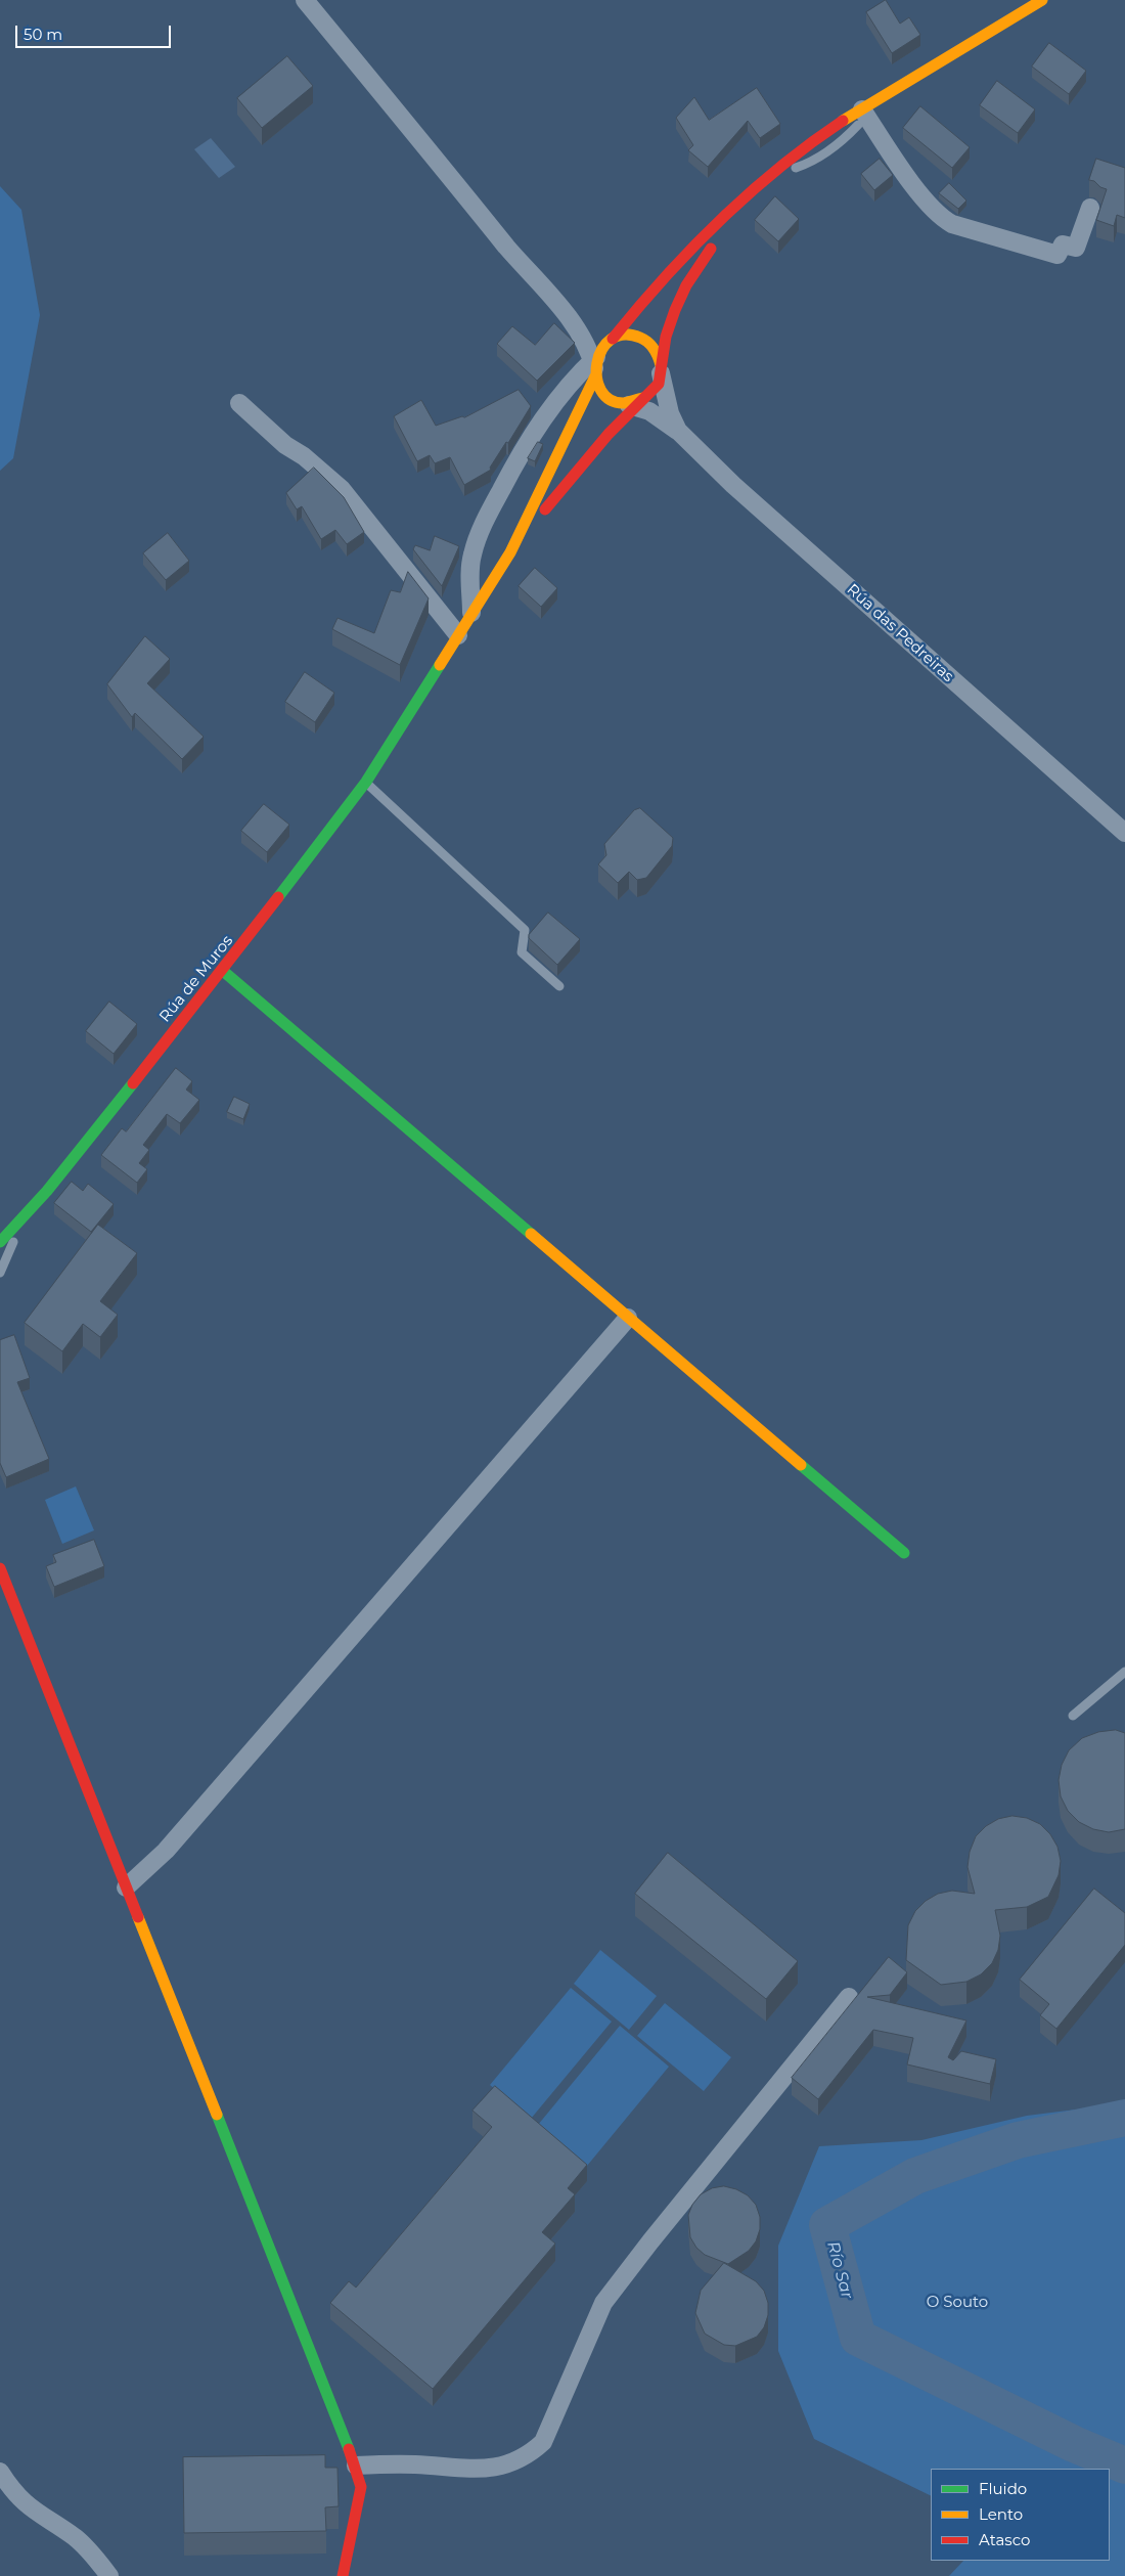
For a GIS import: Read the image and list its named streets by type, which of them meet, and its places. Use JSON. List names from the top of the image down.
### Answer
{
  "streets": {
    "main road": ["Rúa de Muros"],
    "street": ["Rúa das Pedreiras"]
  },
  "water": ["Río Sar"],
  "parks": ["O Souto"],
  "legend": ["Fluido", "Lento", "Atasco"],
  "scale_bar": "50 m"
}
